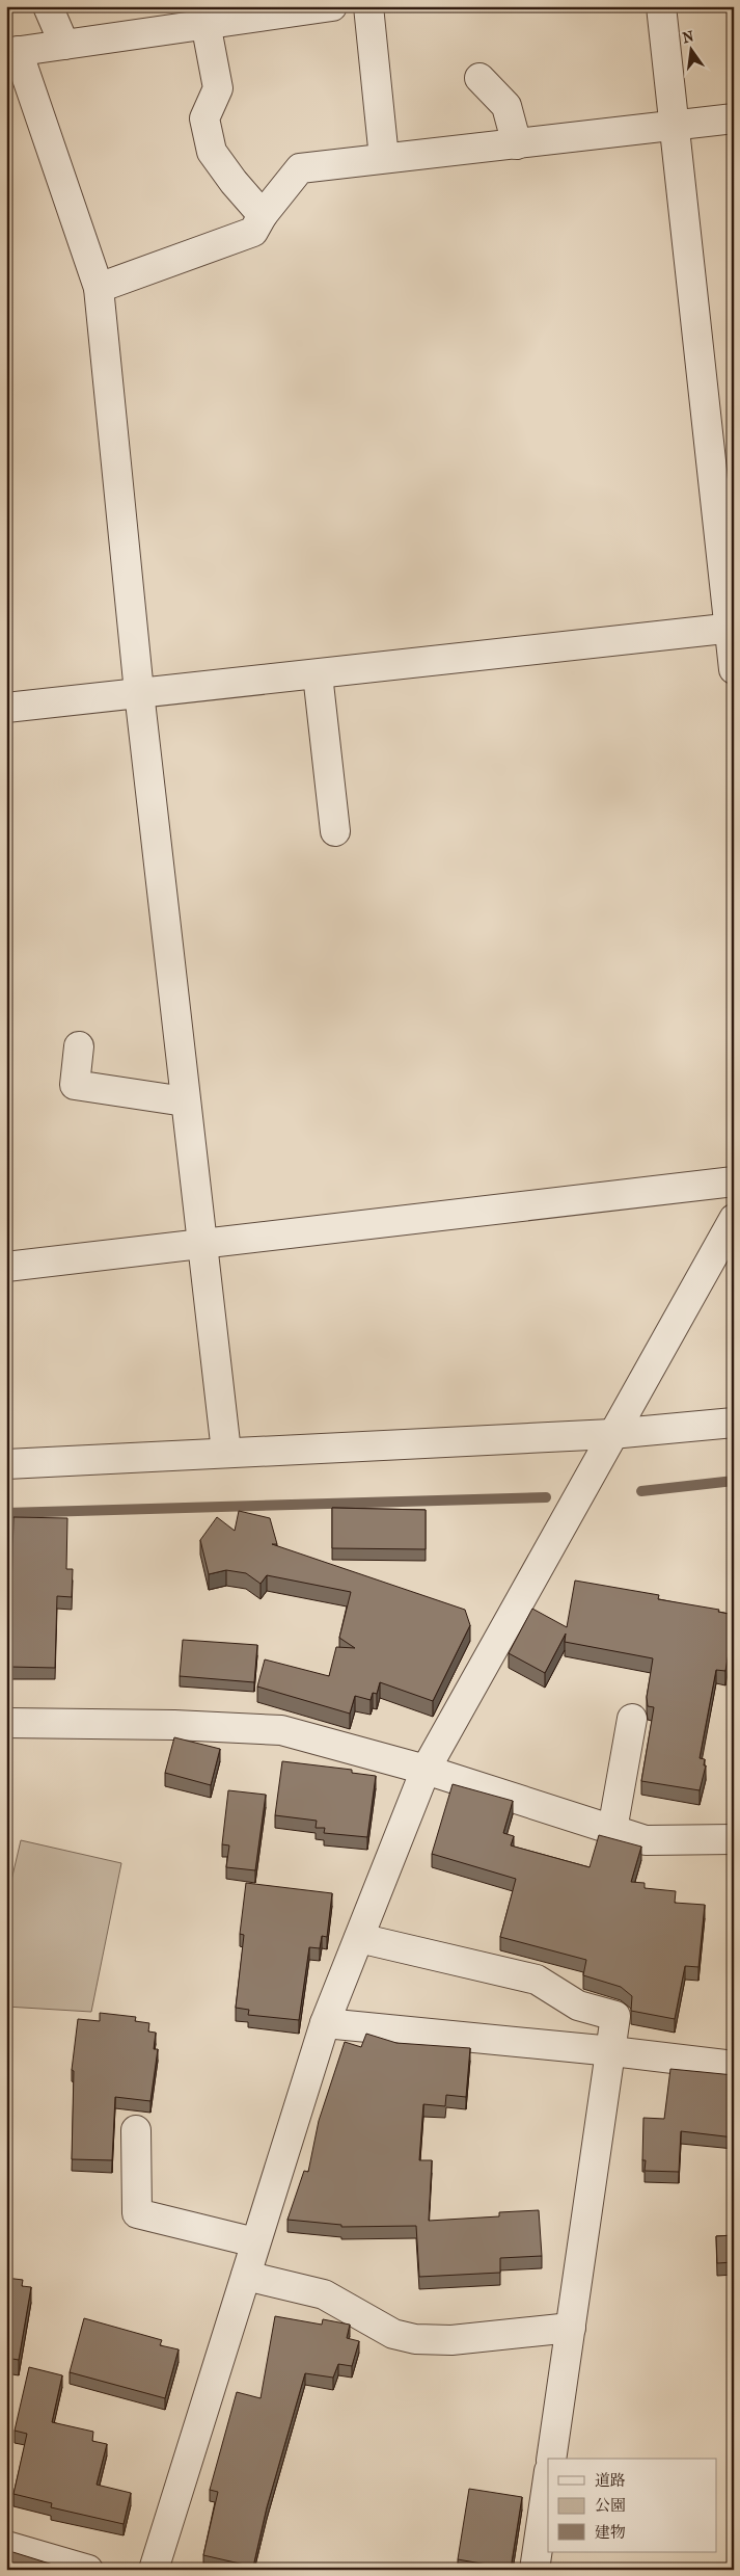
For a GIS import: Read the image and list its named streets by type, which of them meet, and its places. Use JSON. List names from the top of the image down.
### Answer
{
  "legend": ["道路", "公園", "建物"],
  "north": "top"
}
